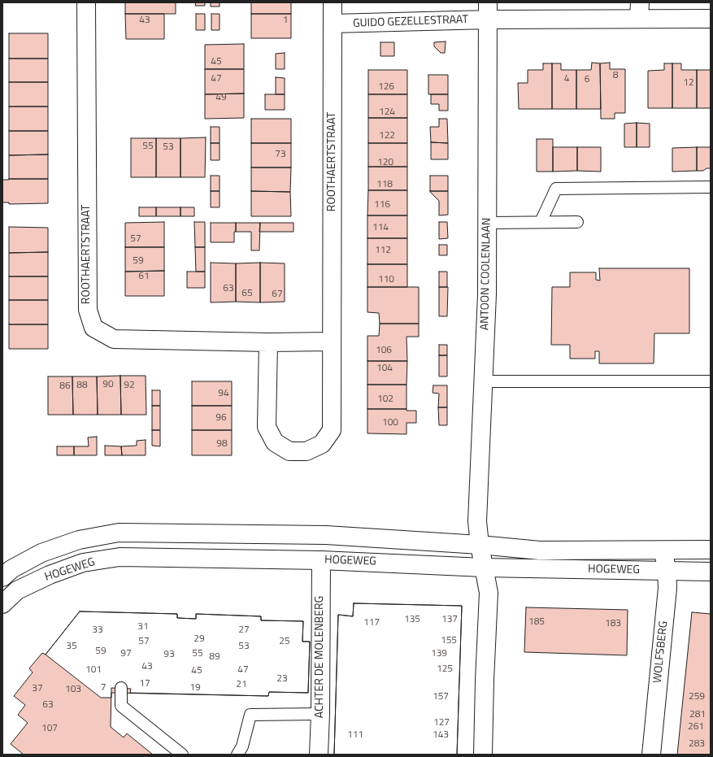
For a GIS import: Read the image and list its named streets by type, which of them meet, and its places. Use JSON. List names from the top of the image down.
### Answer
{
  "streets": {
    "street": [
      "GUIDO GEZELLESTRAAT",
      "ROOTHAERTSTRAAT",
      "ANTOON COOLENLAAN",
      "HOGEWEG",
      "WOLFSBERG",
      "ACHTER DE MOLENBERG"
    ]
  },
  "crossings": [
    ["GUIDO GEZELLESTRAAT", "ROOTHAERTSTRAAT"],
    ["GUIDO GEZELLESTRAAT", "ANTOON COOLENLAAN"],
    ["ANTOON COOLENLAAN", "HOGEWEG"],
    ["HOGEWEG", "WOLFSBERG"],
    ["HOGEWEG", "ACHTER DE MOLENBERG"]
  ],
  "house_numbers": [
    "43",
    "1",
    "45",
    "8",
    "47",
    "4",
    "6",
    "12",
    "126",
    "49",
    "124",
    "122",
    "55",
    "53",
    "73",
    "120",
    "118",
    "116",
    "114",
    "57",
    "112",
    "59",
    "61",
    "110",
    "63",
    "65",
    "67",
    "106",
    "104",
    "90",
    "88",
    "92",
    "86",
    "94",
    "102",
    "96",
    "100",
    "98",
    "135",
    "137",
    "185",
    "117",
    "183",
    "31",
    "33",
    "27",
    "29",
    "155",
    "57",
    "25",
    "35",
    "53",
    "59",
    "97",
    "55",
    "139",
    "93",
    "89",
    "43",
    "125",
    "101",
    "47",
    "45",
    "23",
    "17",
    "21",
    "7",
    "19",
    "37",
    "103",
    "157",
    "259",
    "63",
    "281",
    "127",
    "261",
    "107",
    "111",
    "143",
    "283"
  ]
}
